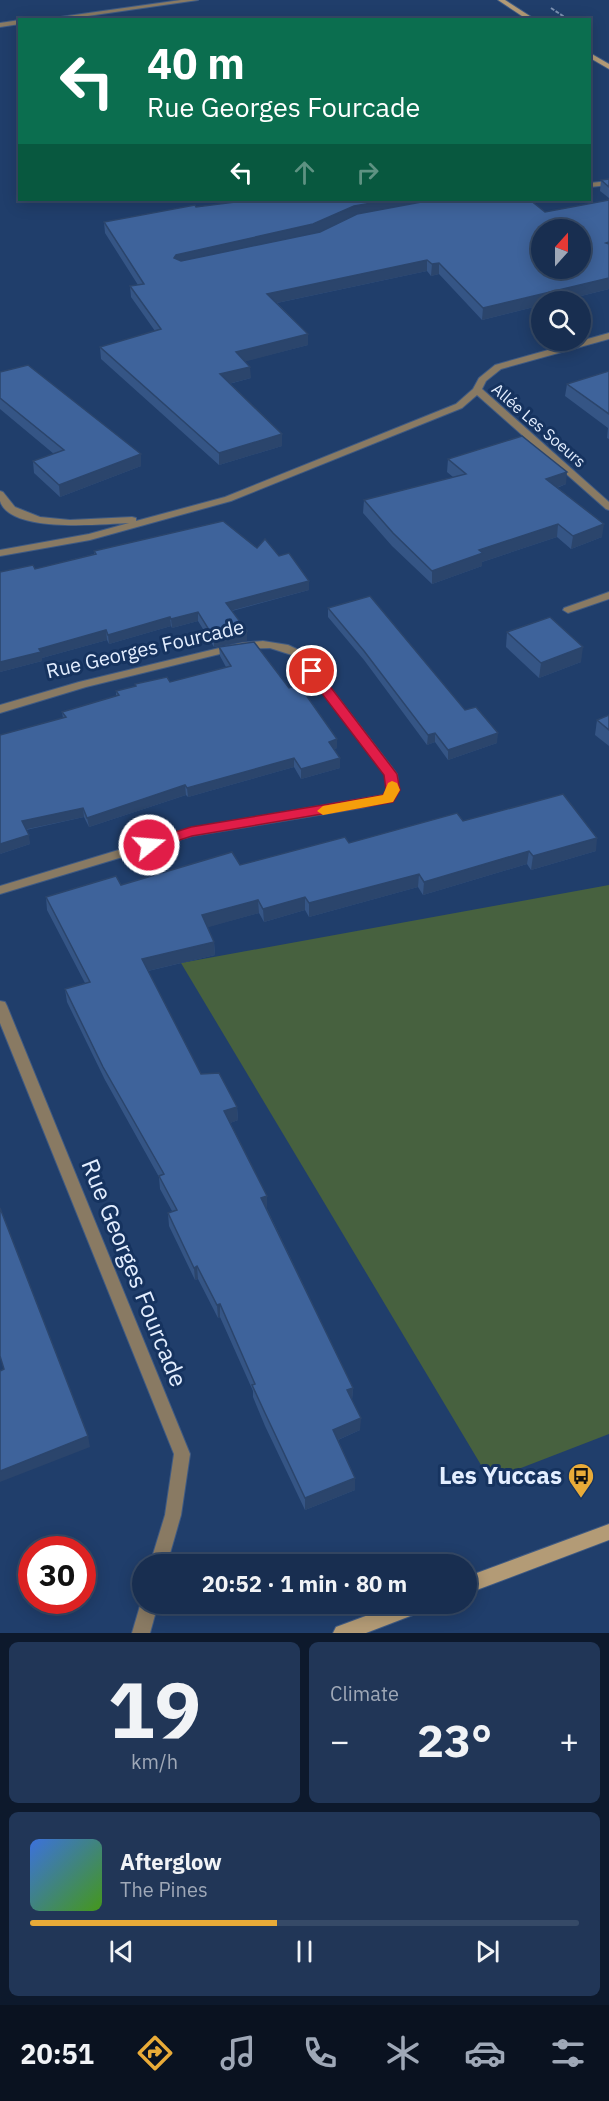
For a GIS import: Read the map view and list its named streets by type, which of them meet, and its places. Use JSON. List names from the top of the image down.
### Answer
{
  "streets": {
    "street": ["Allée Les Soeurs", "Rue Georges Fourcade"]
  },
  "places": {
    "bus stop": ["Les Yuccas"]
  },
  "north": "top",
  "page": {
    "turn": ["40 m", "Rue Georges Fourcade"],
    "limit": "30",
    "trip": "20:52 · 1 min · 80 m",
    "tile": [
      ["19", "km/h"],
      "Climate"
    ],
    "heat": ["−", "23°", "+"],
    "song": ["Afterglow", "The Pines"],
    "tabs": "20:51"
  }
}
